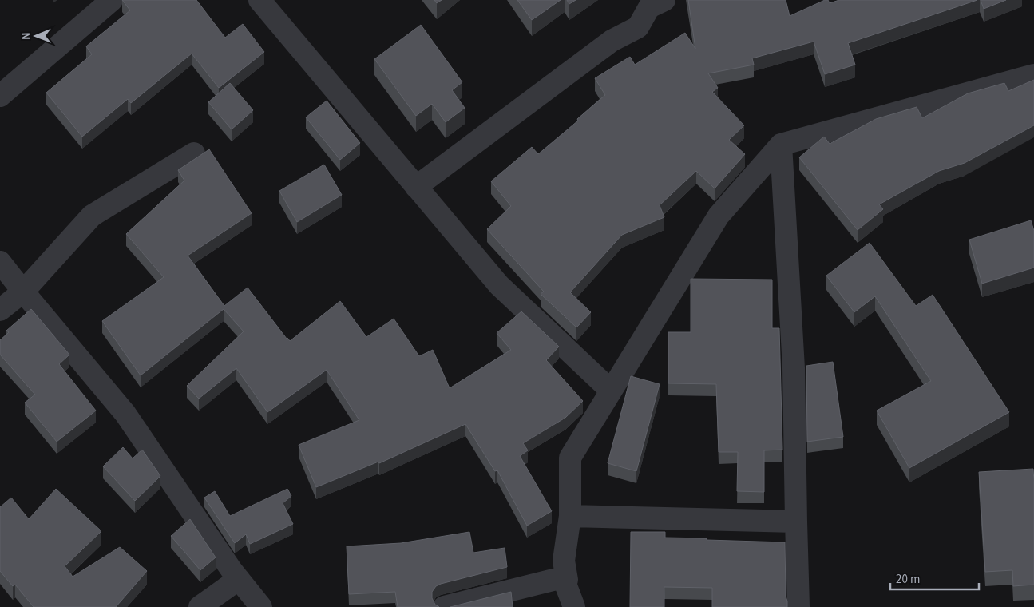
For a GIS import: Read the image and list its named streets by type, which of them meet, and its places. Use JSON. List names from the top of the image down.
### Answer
{
  "scale_bar": "20 m",
  "north": "left"
}
